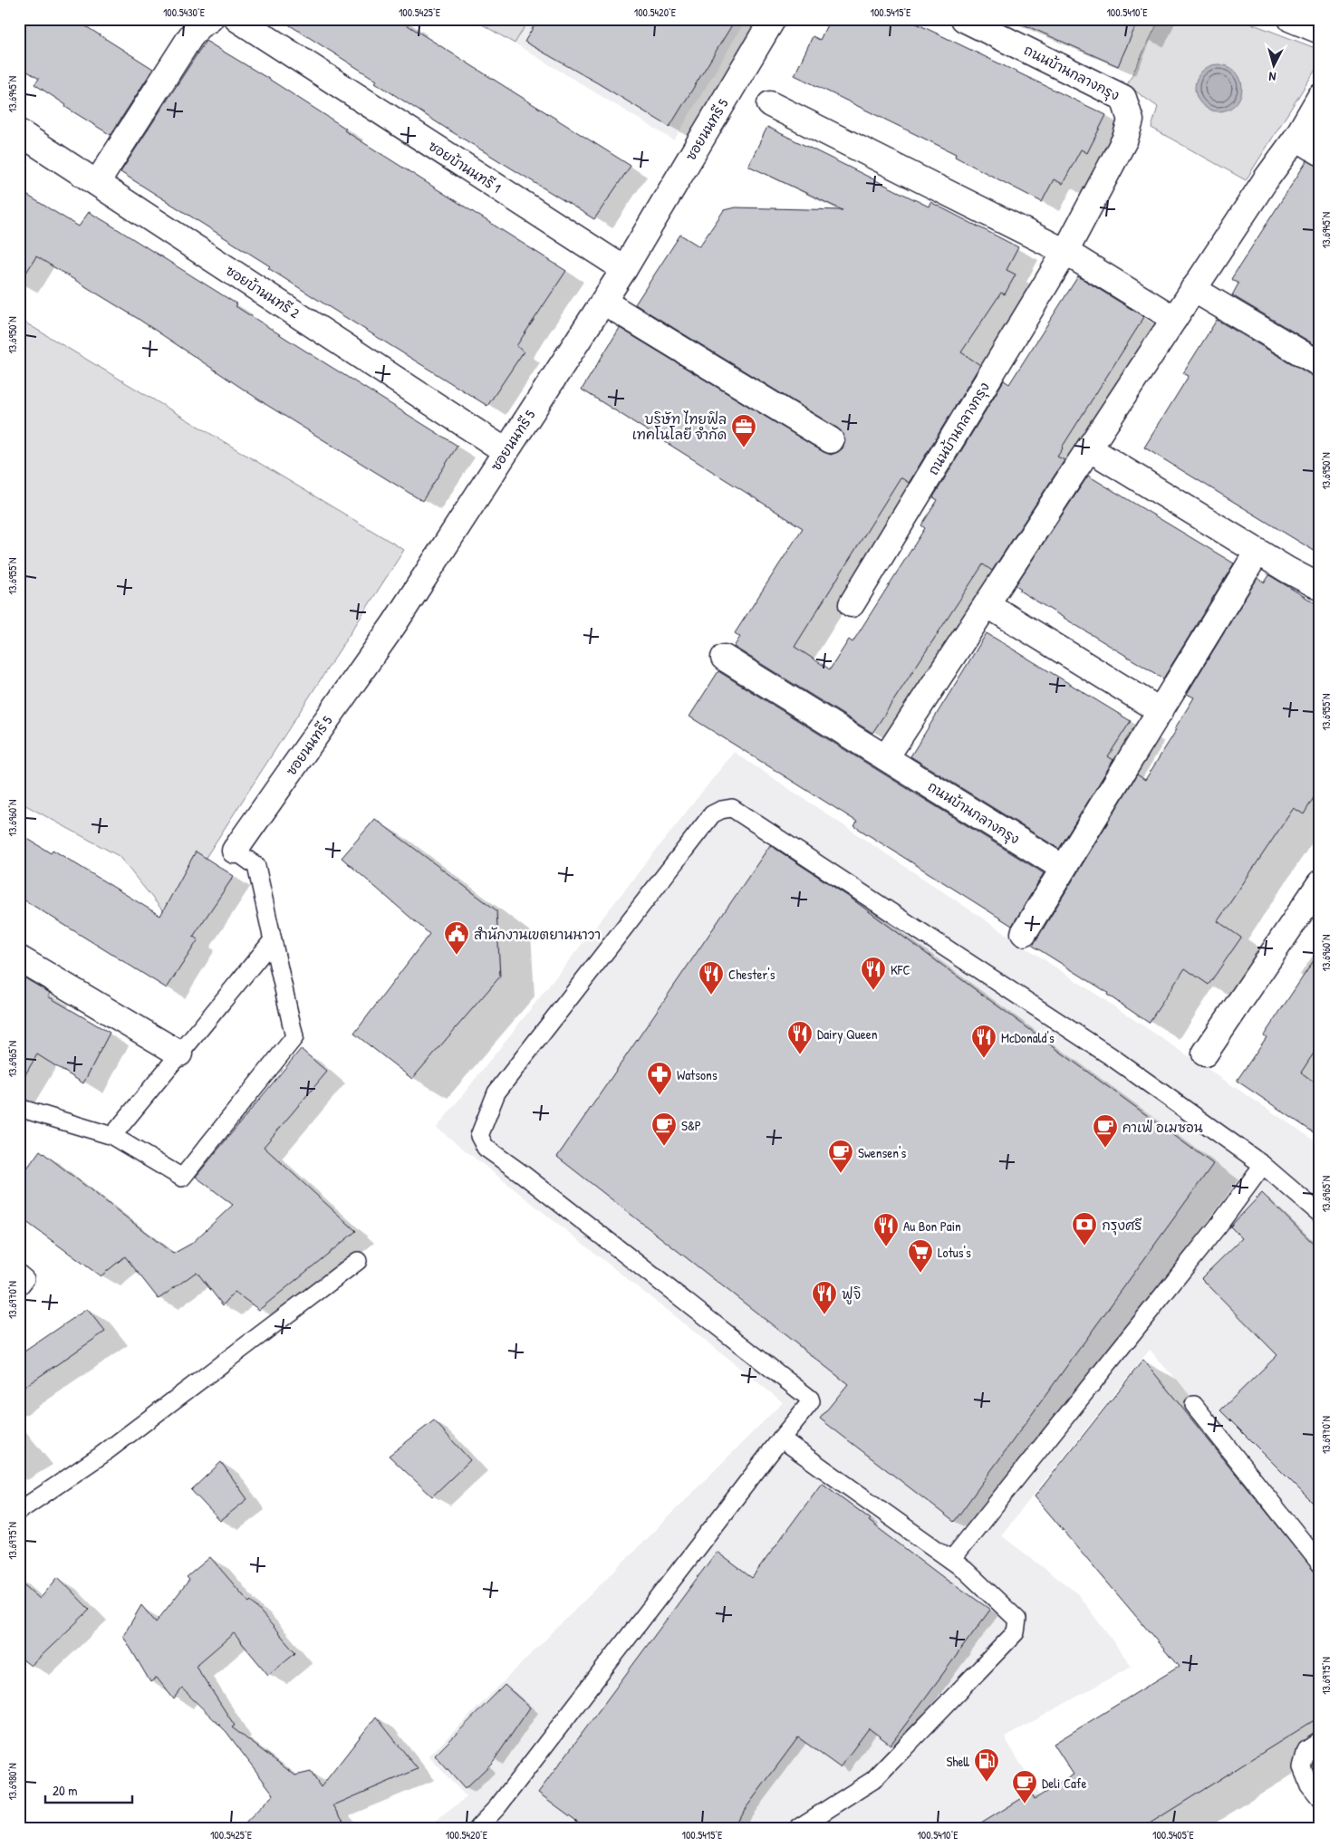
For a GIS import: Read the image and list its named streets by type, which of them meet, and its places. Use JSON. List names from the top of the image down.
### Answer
{
  "streets": {
    "street": [
      "ถนนบ้านกลางกรุง",
      "ซอยนนทรี 5",
      "ซอยบ้านนทรี 1",
      "ซอยบ้านนทรี 2"
    ]
  },
  "crossings": [
    ["ซอยนนทรี 5", "ซอยบ้านนทรี 1"],
    ["ซอยนนทรี 5", "ซอยบ้านนทรี 2"]
  ],
  "places": {
    "office": ["บริษัท ไทยฟิล เทคโนโลยี จำกัด"],
    "public building": ["สำนักงานเขตยานนาวา"],
    "restaurant": [
      "KFC",
      "Chester's",
      "Dairy Queen",
      "McDonald's",
      "Au Bon Pain",
      "ฟูจิ"
    ],
    "pharmacy": ["Watsons"],
    "cafe": [
      "S&P",
      "คาเฟ่ อเมซอน",
      "Swensen's",
      "Deli Cafe"
    ],
    "bank": ["กรุงศรี"],
    "supermarket": ["Lotus's"],
    "fuel station": ["Shell"]
  },
  "scale_bar": "20 m",
  "north": "bottom",
  "coordinates": [
    "100.5430°E",
    "100.5425°E",
    "100.5420°E",
    "100.5415°E",
    "100.5410°E",
    "13.6945°N",
    "13.6950°N",
    "13.6955°N",
    "13.6960°N",
    "13.6965°N",
    "13.6970°N",
    "13.6975°N",
    "13.6980°N",
    "100.5405°E"
  ]
}
